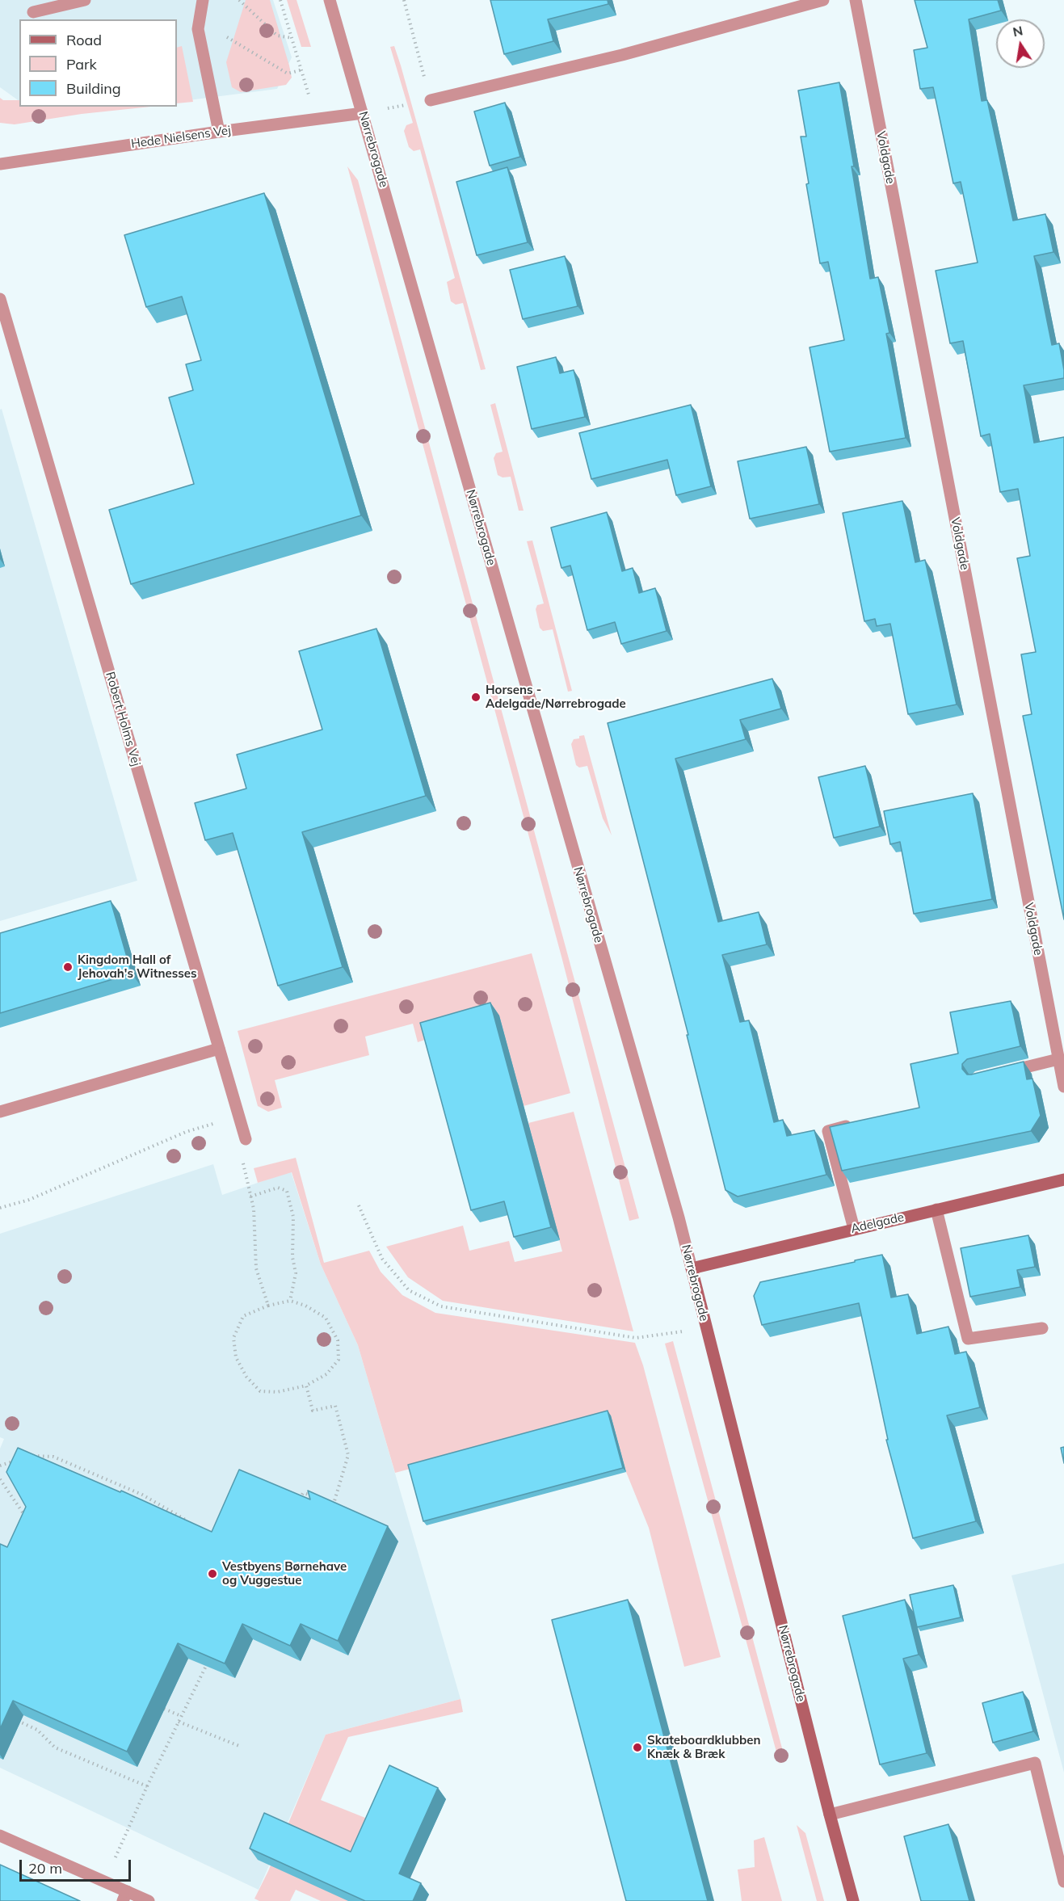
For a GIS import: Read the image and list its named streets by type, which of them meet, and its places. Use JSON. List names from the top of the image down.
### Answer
{
  "streets": {
    "main road": ["Nørrebrogade", "Adelgade"],
    "street": ["Hede Nielsens Vej", "Voldgade", "Robert Holms Vej"]
  },
  "crossings": [
    ["Hede Nielsens Vej", "Nørrebrogade"],
    ["Nørrebrogade", "Adelgade"]
  ],
  "places": [
    "Horsens - Adelgade/Nørrebrogade",
    "Kingdom Hall of Jehovah's Witnesses",
    "Vestbyens Børnehave og Vuggestue",
    "Skateboardklubben Knæk & Bræk"
  ],
  "legend": ["Road", "Park", "Building"],
  "scale_bar": "20 m",
  "north": "top"
}
